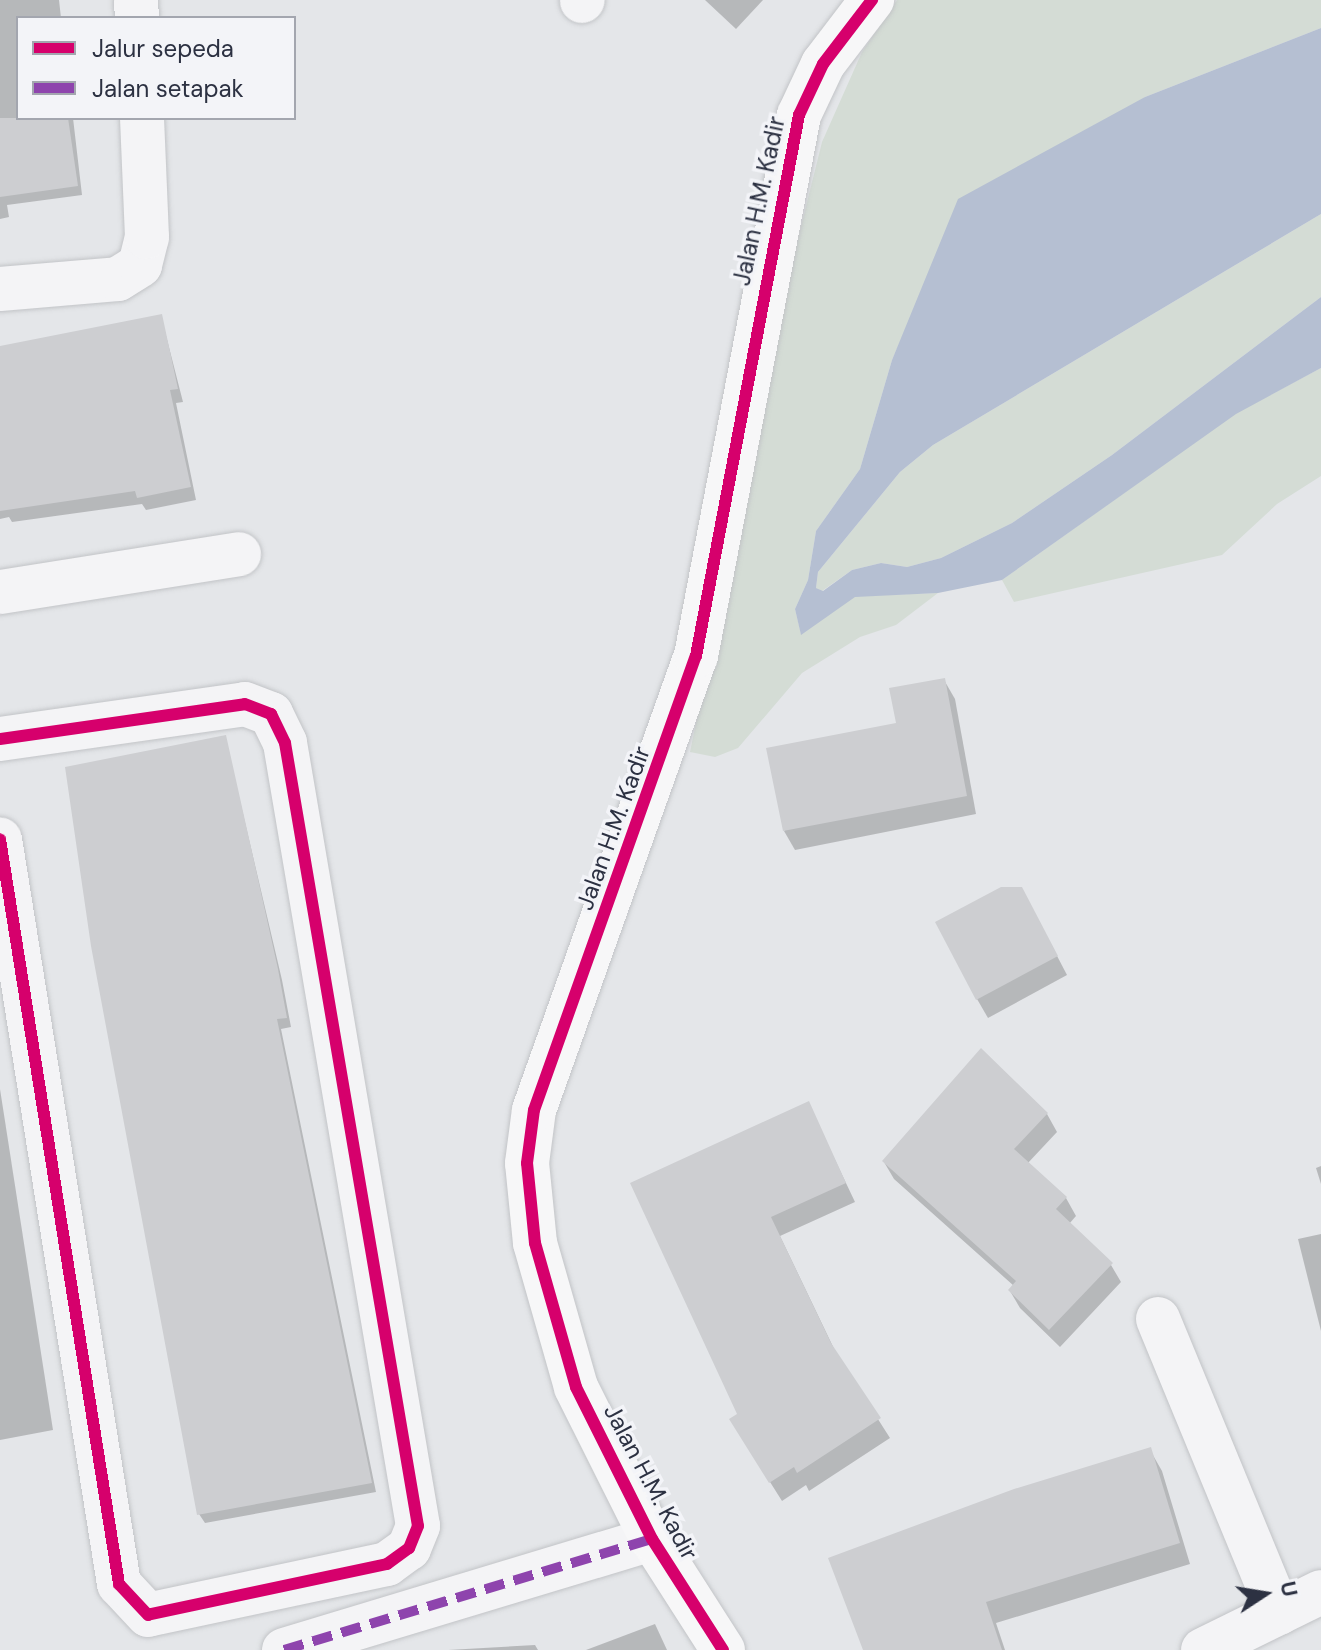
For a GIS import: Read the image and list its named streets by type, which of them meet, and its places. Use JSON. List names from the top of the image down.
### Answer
{
  "streets": {
    "street": ["Jalan H.M. Kadir"]
  },
  "legend": ["Jalur sepeda", "Jalan setapak"],
  "north": "right"
}
